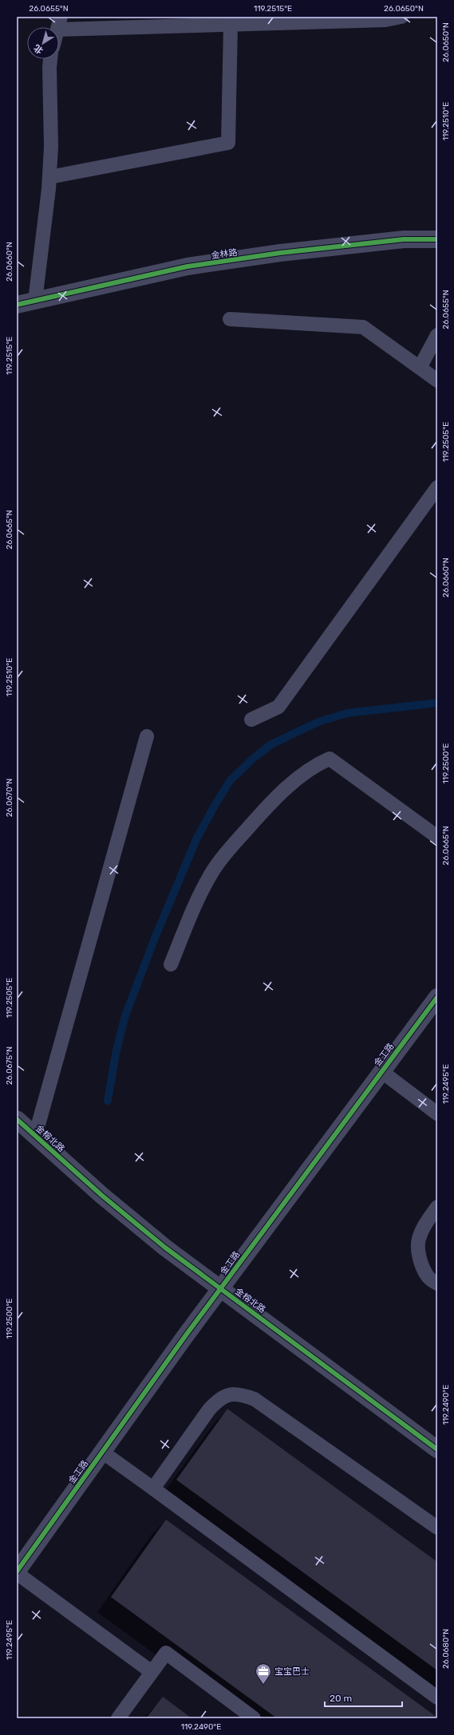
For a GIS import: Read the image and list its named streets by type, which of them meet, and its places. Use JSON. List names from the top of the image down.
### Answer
{
  "streets": {
    "street": ["金林路", "金工路", "金榕北路"]
  },
  "crossings": [
    ["金工路", "金榕北路"]
  ],
  "places": {
    "office": ["宝宝巴士"]
  },
  "scale_bar": "20 m",
  "north": "bottom left",
  "coordinates": [
    "26.0655°N",
    "119.2515°E",
    "26.0650°N",
    "119.2510°E",
    "26.0660°N",
    "119.2505°E",
    "26.0665°N",
    "119.2500°E",
    "26.0670°N",
    "26.0675°N",
    "119.2495°E",
    "119.2490°E",
    "26.0680°N"
  ]
}
